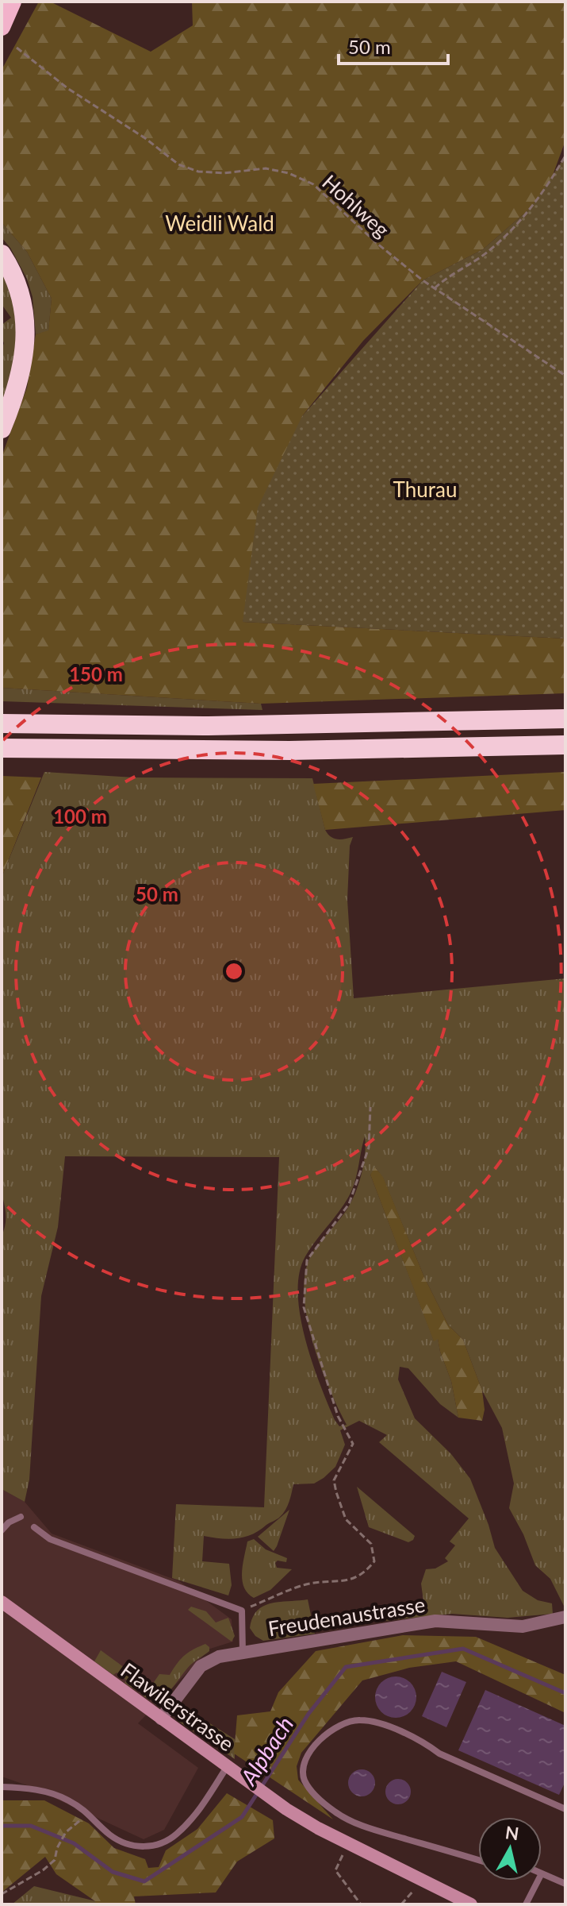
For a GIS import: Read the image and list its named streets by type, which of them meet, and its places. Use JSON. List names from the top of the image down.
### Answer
{
  "streets": {
    "main road": ["Flawilerstrasse"],
    "street": ["Freudenaustrasse"],
    "path": ["Hohlweg"]
  },
  "crossings": [
    ["Freudenaustrasse", "Flawilerstrasse"]
  ],
  "water": ["Alpbach"],
  "parks": ["Weidli Wald", "Thurau"],
  "scale_bar": "50 m",
  "north": "top",
  "rings": ["150 m", "100 m", "50 m"]
}
